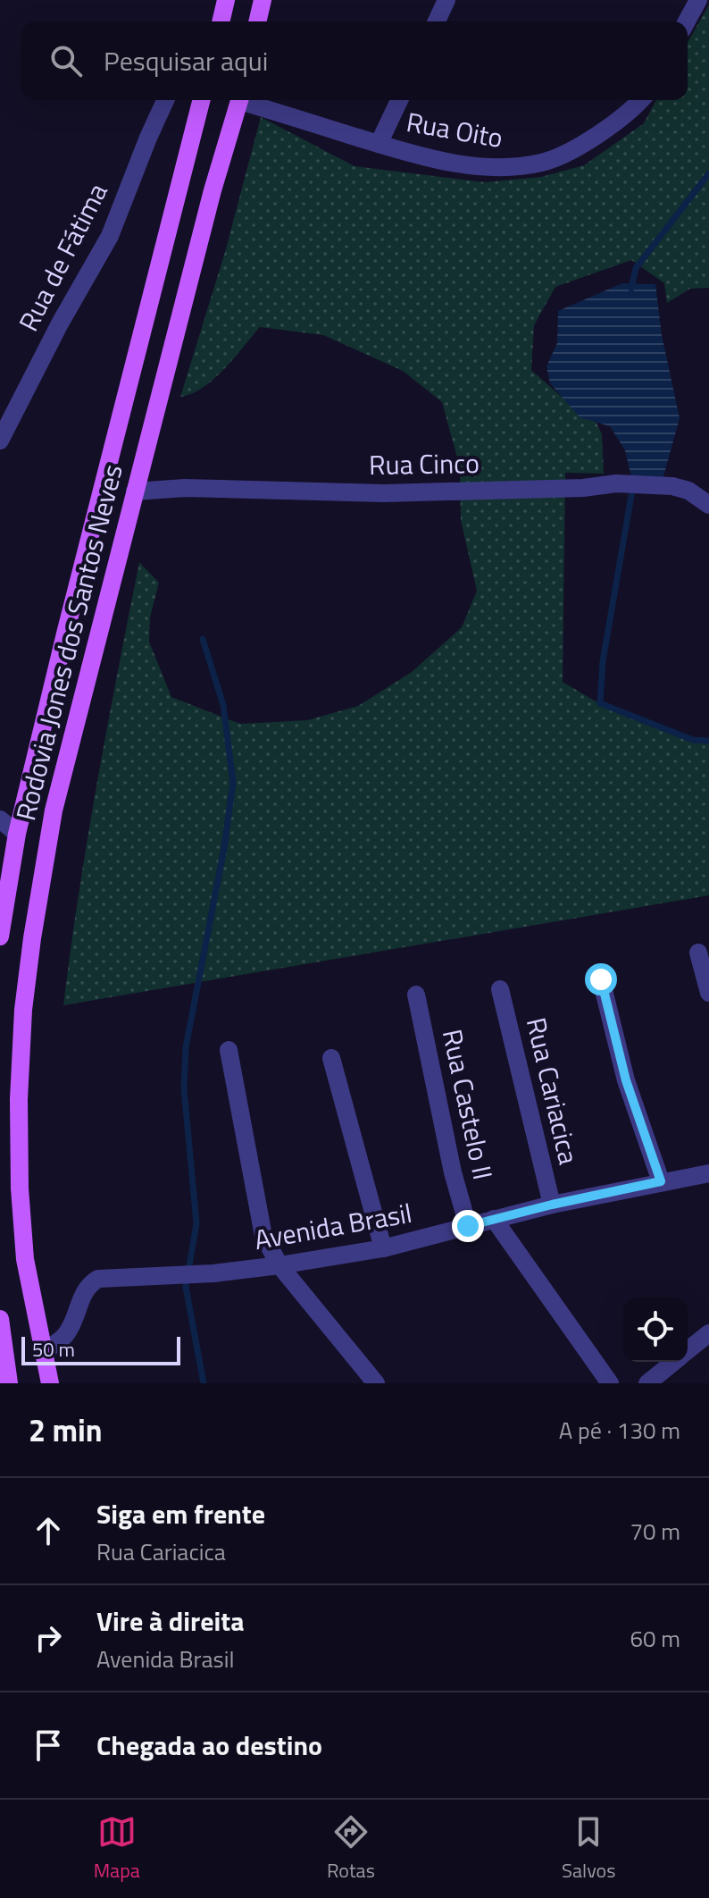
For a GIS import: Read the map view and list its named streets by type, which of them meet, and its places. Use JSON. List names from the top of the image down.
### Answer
{
  "streets": {
    "main road": ["Rodovia Jones dos Santos Neves"],
    "street": [
      "Rua Oito",
      "Rua de Fátima",
      "Rua Cinco",
      "Rua Cariacica",
      "Rua Castelo II",
      "Avenida Brasil"
    ]
  },
  "crossings": [
    ["Rua Cinco", "Rodovia Jones dos Santos Neves"],
    ["Rodovia Jones dos Santos Neves", "Avenida Brasil"],
    ["Rua Cariacica", "Avenida Brasil"],
    ["Rua Castelo II", "Avenida Brasil"]
  ],
  "scale_bar": "50 m",
  "page": {
    "search": "Pesquisar aqui",
    "scale": "50 m",
    "heading": ["2 min", "A pé · 130 m"],
    "list": [
      ["Siga em frente", "Rua Cariacica", "70 m"],
      ["Vire à direita", "Avenida Brasil", "60 m"],
      "Chegada ao destino"
    ],
    "nav": ["Mapa", "Rotas", "Salvos"]
  }
}
